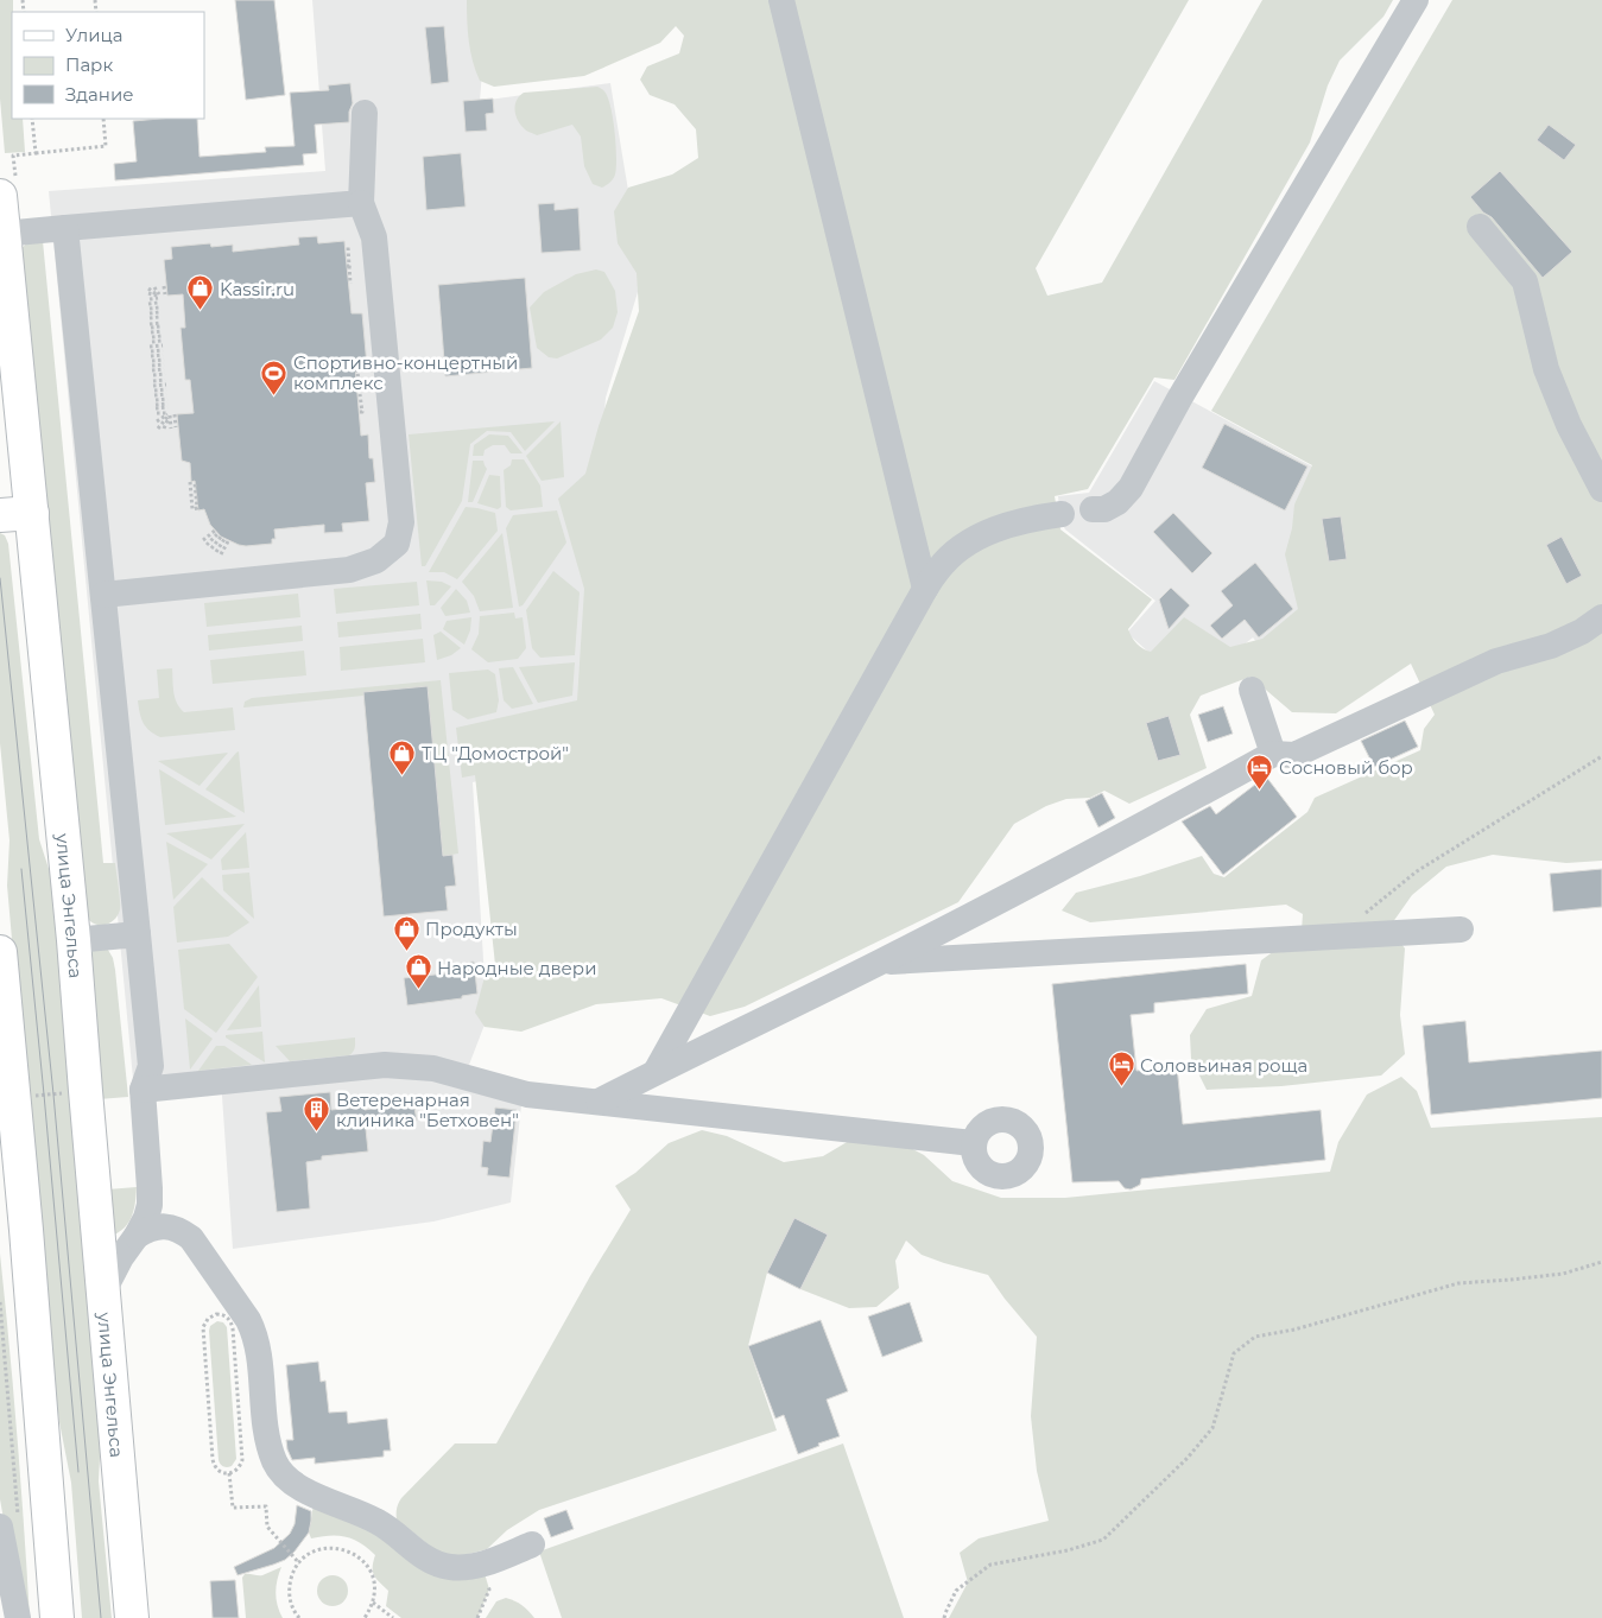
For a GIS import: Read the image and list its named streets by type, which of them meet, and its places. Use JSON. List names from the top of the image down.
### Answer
{
  "streets": {
    "main road": ["улица Энгельса"]
  },
  "places": {
    "shop": [
      "Kassir.ru",
      "ТЦ \"Домострой\"",
      "Продукты",
      "Народные двери"
    ],
    "sports": ["Спортивно-концертный комплекс"],
    "hotel": ["Сосновый бор", "Соловьиная роща"],
    "building": ["Ветеренарная клиника \"Бетховен\""]
  },
  "legend": ["Улица", "Парк", "Здание"]
}
